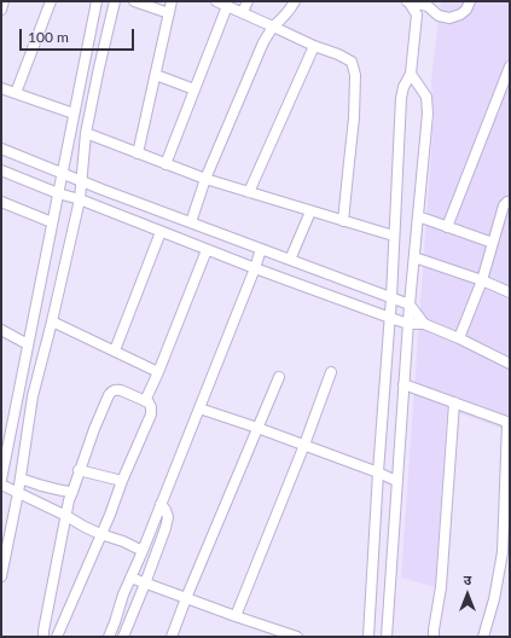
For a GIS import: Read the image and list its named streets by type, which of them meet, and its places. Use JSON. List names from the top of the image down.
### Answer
{
  "scale_bar": "100 m",
  "north": "top"
}
